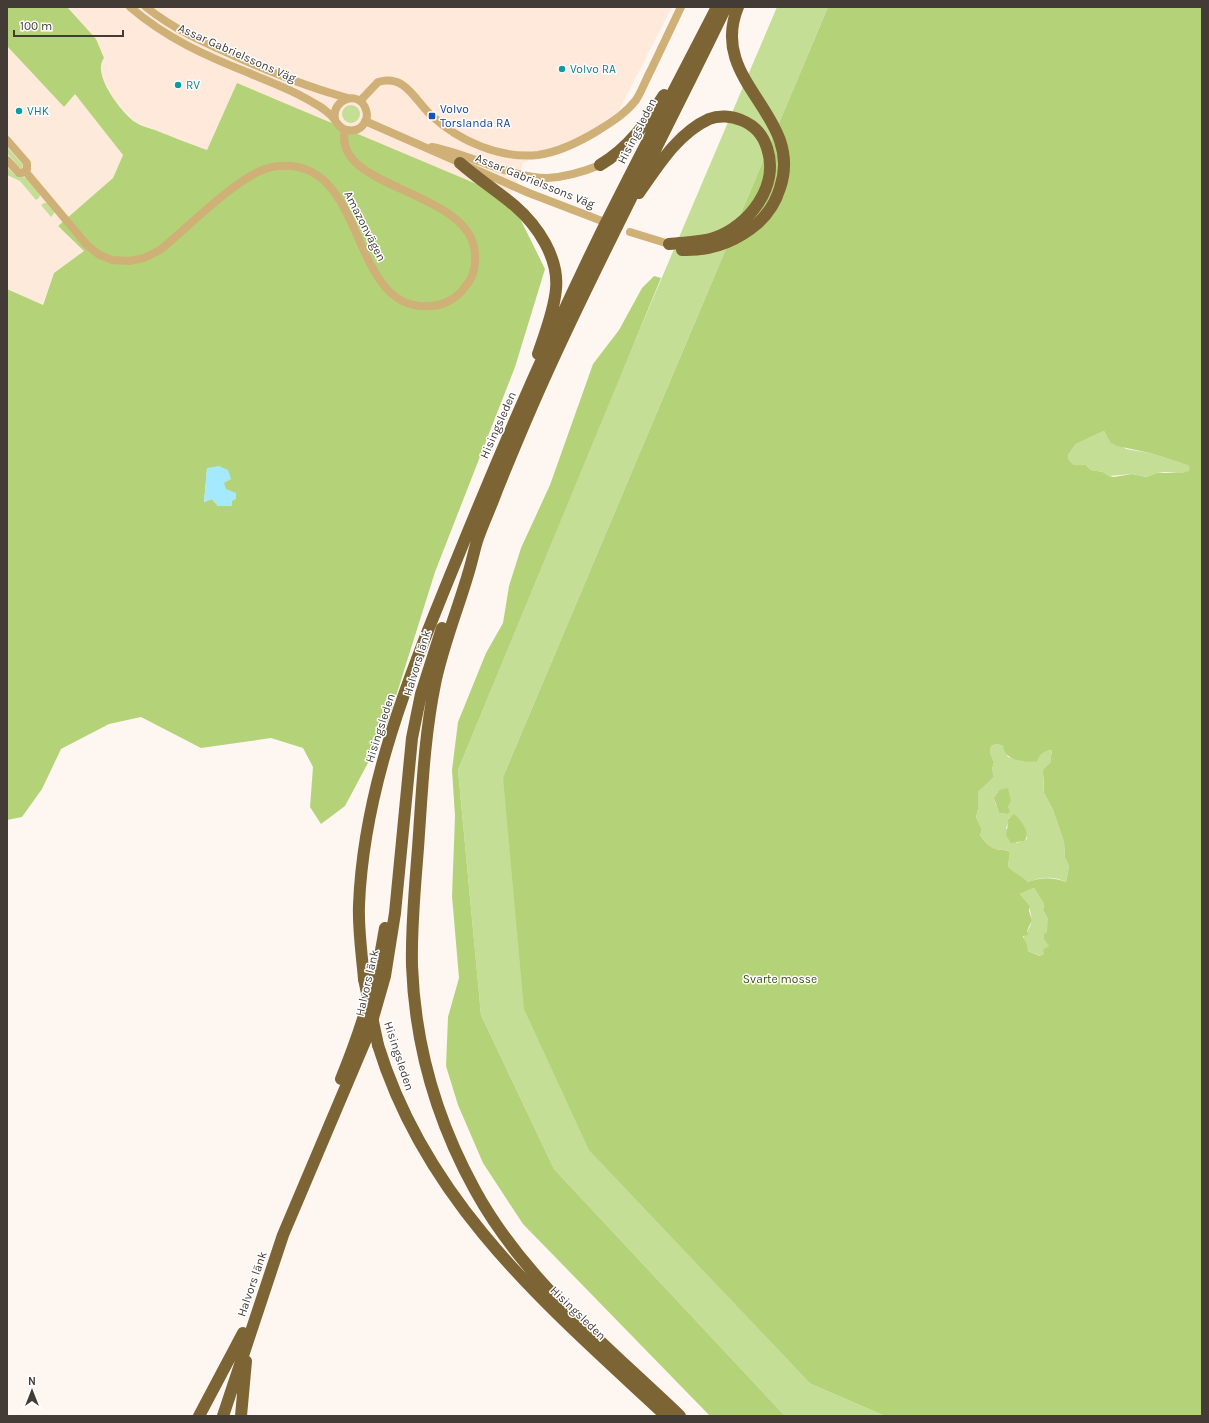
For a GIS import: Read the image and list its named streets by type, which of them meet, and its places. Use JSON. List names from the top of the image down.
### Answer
{
  "streets": {
    "highway": ["Hisingsleden", "Halvors länk"],
    "street": ["Assar Gabrielssons Väg", "Amazonvägen"]
  },
  "crossings": [
    ["Assar Gabrielssons Väg", "Amazonvägen"],
    ["Hisingsleden", "Halvors länk"]
  ],
  "parks": ["Svarte mosse"],
  "places": {
    "other": ["Volvo RA", "RV", "VHK"],
    "transit": ["Volvo Torslanda RA"]
  },
  "scale_bar": "100 m",
  "north": "top"
}
